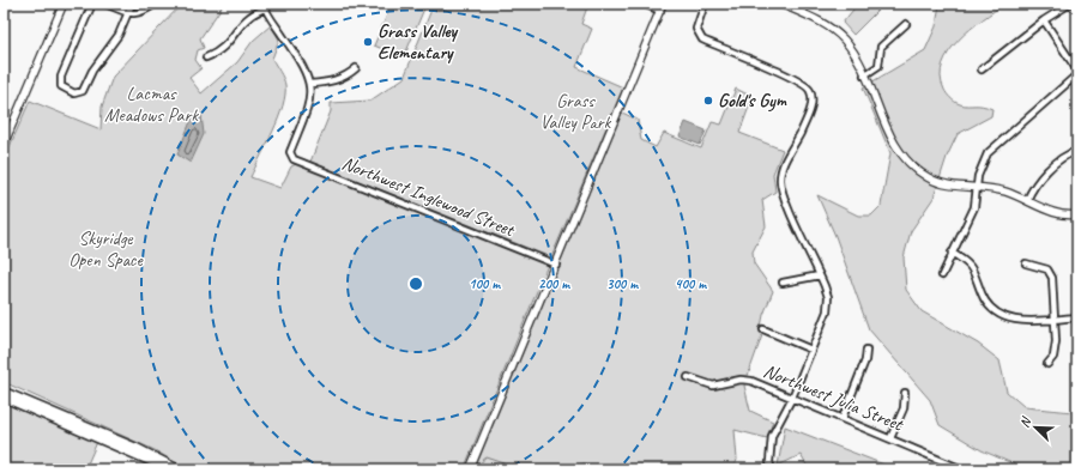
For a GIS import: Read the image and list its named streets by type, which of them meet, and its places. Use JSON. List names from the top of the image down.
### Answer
{
  "streets": {
    "street": ["Northwest Inglewood Street", "Northwest Julia Street"]
  },
  "parks": ["Lacmas Meadows Park", "Grass Valley Park", "Skyridge Open Space"],
  "places": ["Grass Valley Elementary", "Gold's Gym"],
  "north": "top left",
  "rings": [
    "100 m",
    "200 m",
    "300 m",
    "400 m"
  ]
}
